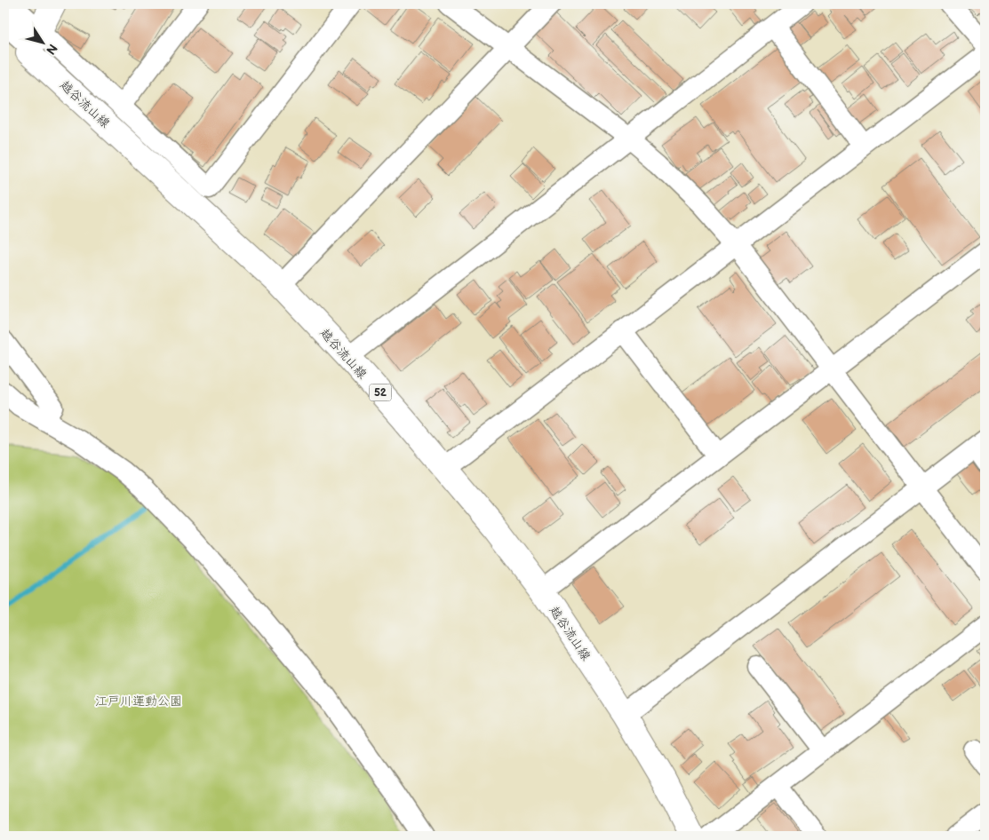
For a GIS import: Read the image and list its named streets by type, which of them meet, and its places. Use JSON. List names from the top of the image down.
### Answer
{
  "streets": {
    "main road": ["越谷流山線", "52"]
  },
  "parks": ["江戸川運動公園"],
  "north": "bottom right"
}
